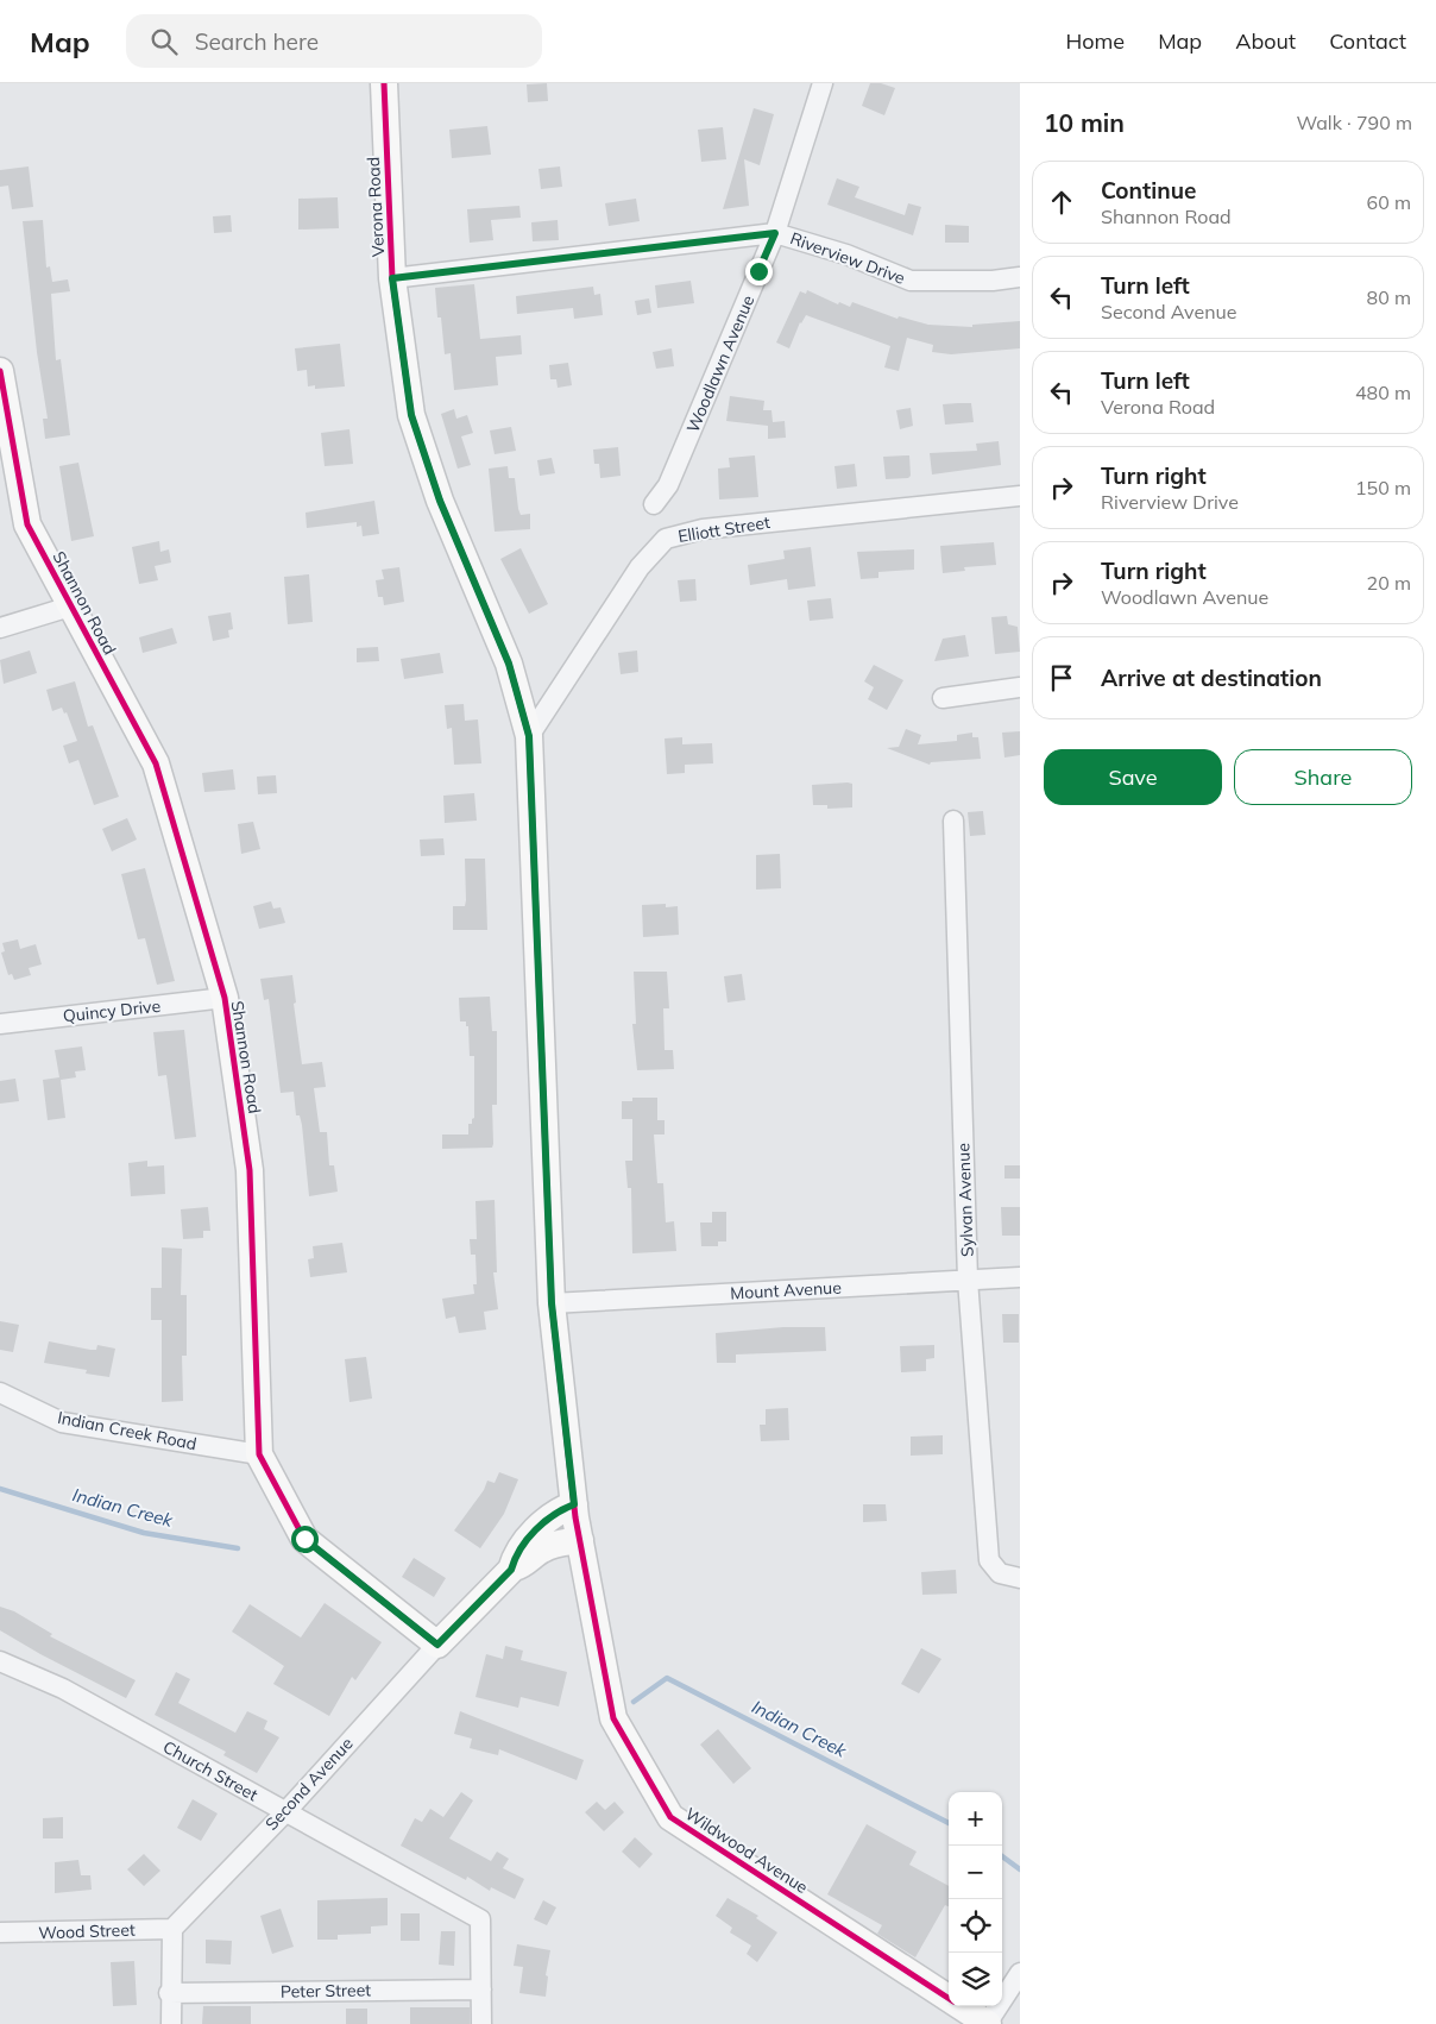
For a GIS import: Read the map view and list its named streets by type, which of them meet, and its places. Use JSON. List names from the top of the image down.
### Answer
{
  "streets": {
    "street": [
      "Verona Road",
      "Riverview Drive",
      "Woodlawn Avenue",
      "Elliott Street",
      "Shannon Road",
      "Quincy Drive",
      "Sylvan Avenue",
      "Mount Avenue",
      "Indian Creek Road",
      "Church Street",
      "Second Avenue",
      "Wildwood Avenue",
      "Wood Street",
      "Peter Street"
    ]
  },
  "crossings": [
    ["Verona Road", "Riverview Drive"],
    ["Verona Road", "Elliott Street"],
    ["Verona Road", "Mount Avenue"],
    ["Verona Road", "Second Avenue"],
    ["Verona Road", "Wildwood Avenue"],
    ["Riverview Drive", "Woodlawn Avenue"],
    ["Shannon Road", "Quincy Drive"],
    ["Shannon Road", "Indian Creek Road"],
    ["Shannon Road", "Second Avenue"],
    ["Sylvan Avenue", "Mount Avenue"],
    ["Church Street", "Second Avenue"],
    ["Church Street", "Peter Street"],
    ["Second Avenue", "Wildwood Avenue"],
    ["Second Avenue", "Wood Street"]
  ],
  "water": ["Indian Creek"],
  "page": {
    "header": "Map",
    "search": "Search here",
    "nav": [
      "Home",
      "Map",
      "About",
      "Contact"
    ],
    "heading": ["10 min", "Walk · 790 m"],
    "list": [
      ["Continue", "Shannon Road", "60 m"],
      ["Turn left", "Second Avenue", "80 m"],
      ["Turn left", "Verona Road", "480 m"],
      ["Turn right", "Riverview Drive", "150 m"],
      ["Turn right", "Woodlawn Avenue", "20 m"],
      "Arrive at destination"
    ],
    "buttons": ["Save", "Share"],
    "map_buttons": ["+", "−"]
  }
}
